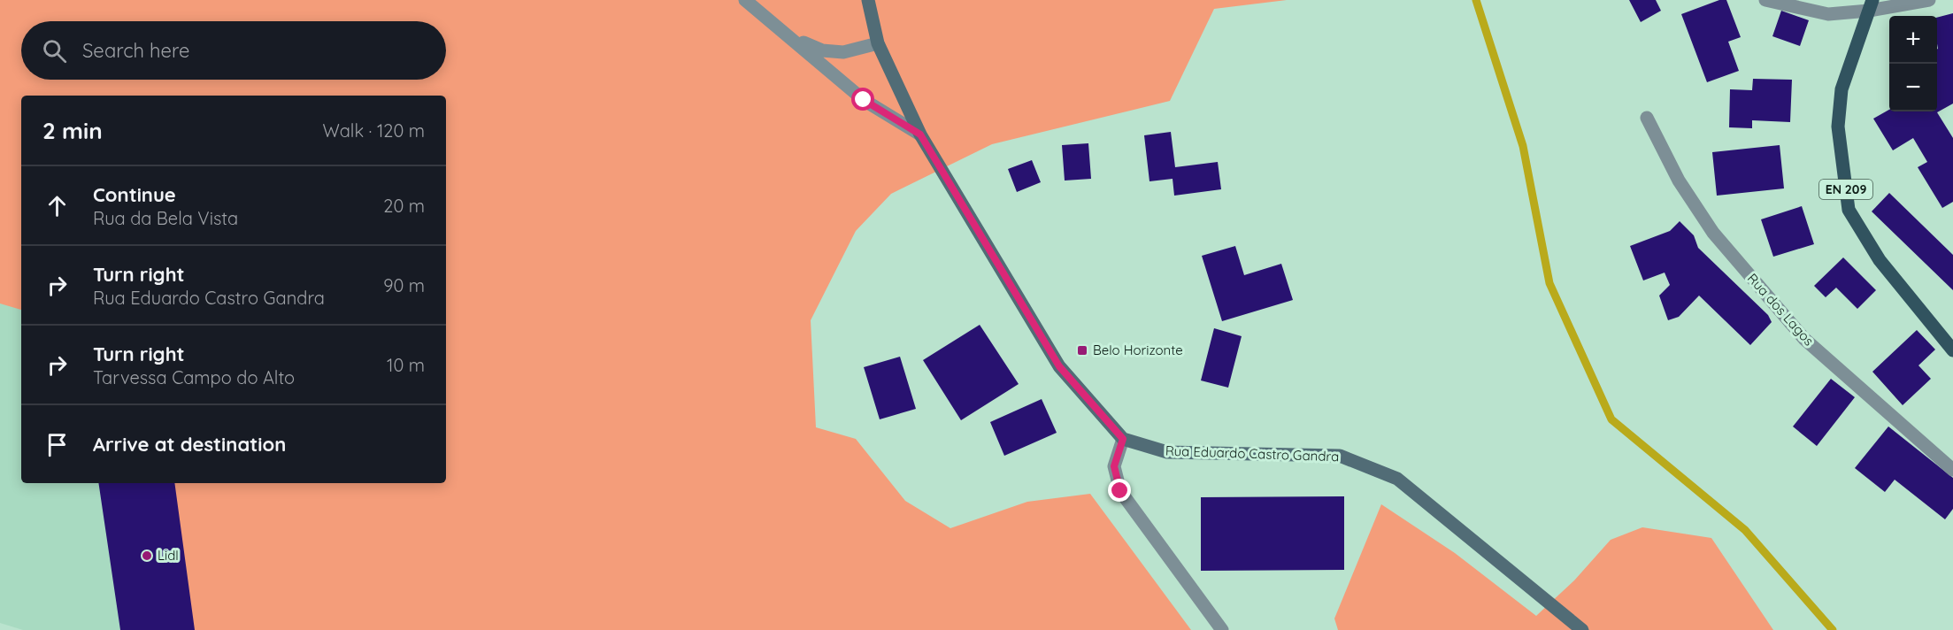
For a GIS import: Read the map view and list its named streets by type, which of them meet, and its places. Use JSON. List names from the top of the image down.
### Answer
{
  "streets": {
    "main road": ["EN 209"],
    "street": ["Rua dos Lagos", "Rua Eduardo Castro Gandra"]
  },
  "places": {
    "transit": ["Belo Horizonte"],
    "other": ["Lidl"]
  },
  "page": {
    "map_buttons": ["+", "−"],
    "search": "Search here",
    "heading": ["2 min", "Walk · 120 m"],
    "list": [
      ["Continue", "Rua da Bela Vista", "20 m"],
      ["Turn right", "Rua Eduardo Castro Gandra", "90 m"],
      ["Turn right", "Tarvessa Campo do Alto", "10 m"],
      "Arrive at destination"
    ]
  }
}
